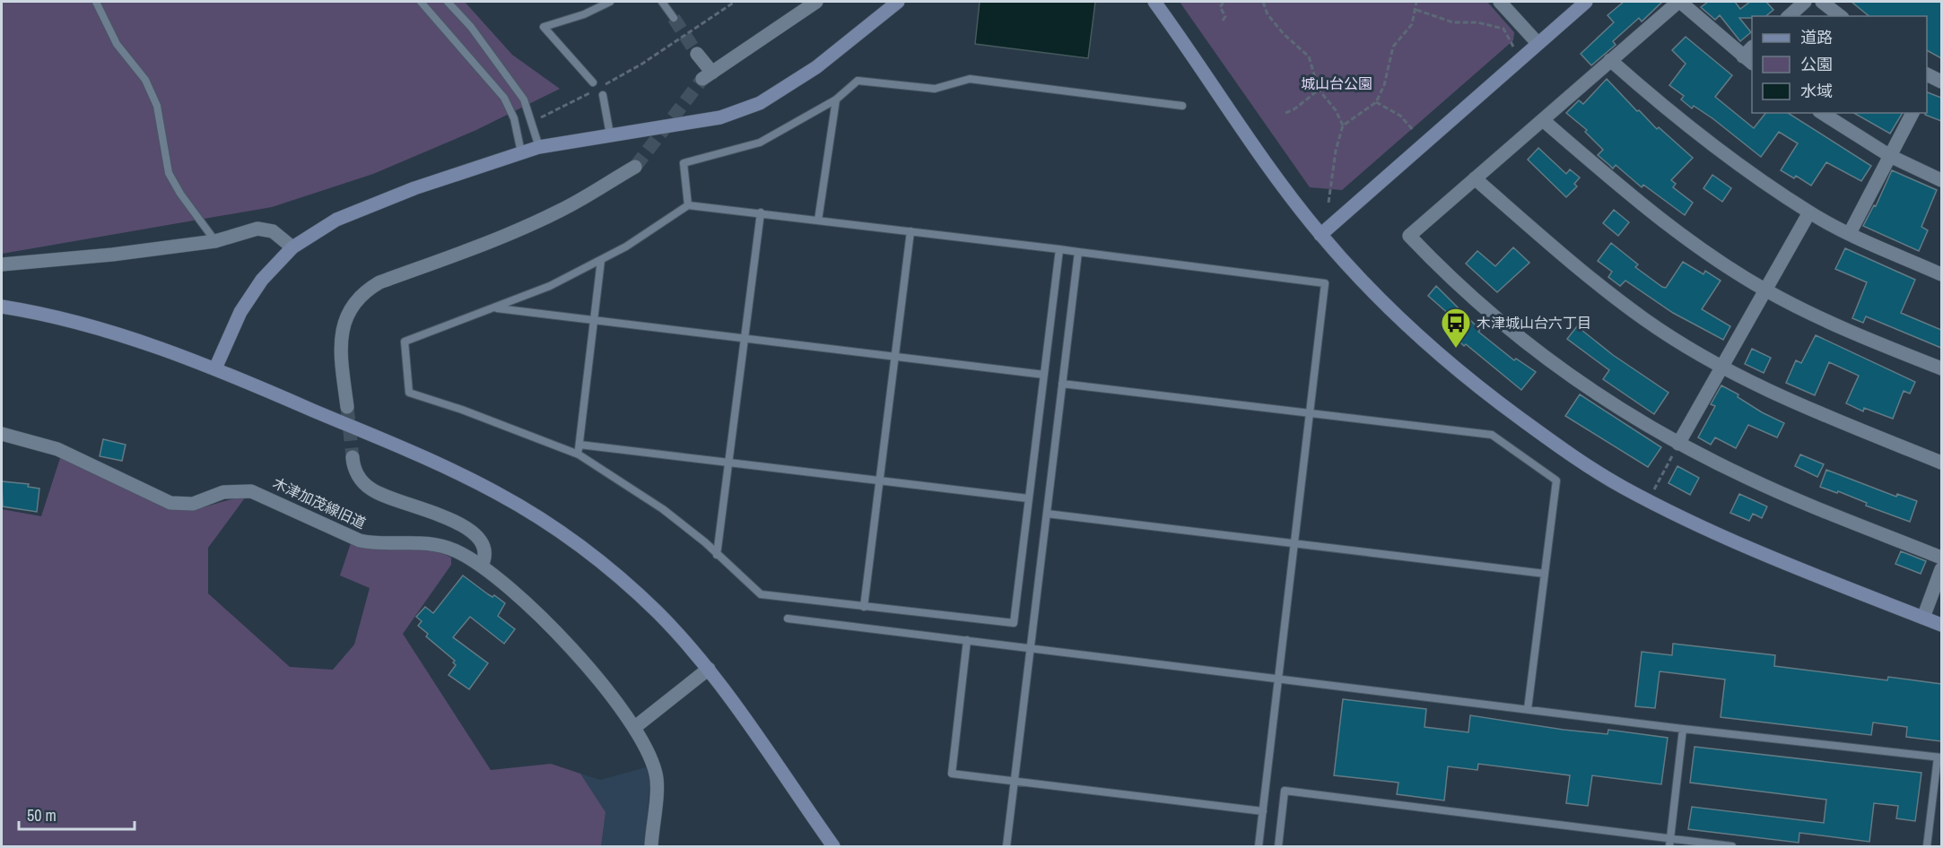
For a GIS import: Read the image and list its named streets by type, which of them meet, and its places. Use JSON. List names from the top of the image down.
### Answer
{
  "streets": {
    "street": ["木津加茂線旧道"]
  },
  "parks": ["城山台公園"],
  "places": {
    "bus stop": ["木津城山台六丁目"]
  },
  "legend": ["道路", "公園", "水域"],
  "scale_bar": "50 m"
}
